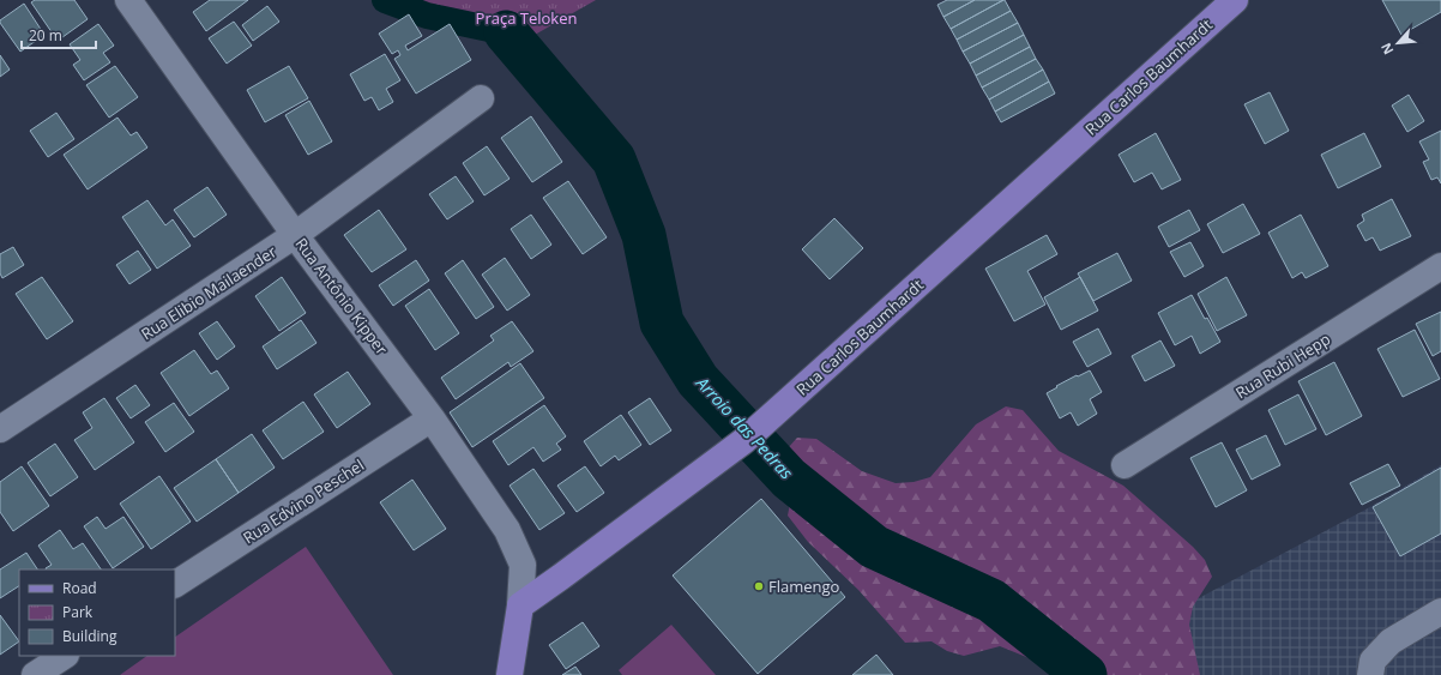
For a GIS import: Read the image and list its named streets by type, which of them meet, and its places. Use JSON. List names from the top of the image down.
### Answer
{
  "streets": {
    "main road": ["Rua Carlos Baumhardt"],
    "street": [
      "Rua Elibio Mailaender",
      "Rua Antônio Kipper",
      "Rua Rubi Hepp",
      "Rua Edvino Peschel"
    ]
  },
  "crossings": [
    ["Rua Carlos Baumhardt", "Rua Antônio Kipper"],
    ["Rua Elibio Mailaender", "Rua Antônio Kipper"],
    ["Rua Antônio Kipper", "Rua Edvino Peschel"]
  ],
  "water": ["Arroio das Pedras"],
  "parks": ["Praça Teloken"],
  "places": ["Flamengo"],
  "legend": ["Road", "Park", "Building"],
  "scale_bar": "20 m",
  "north": "bottom left"
}
